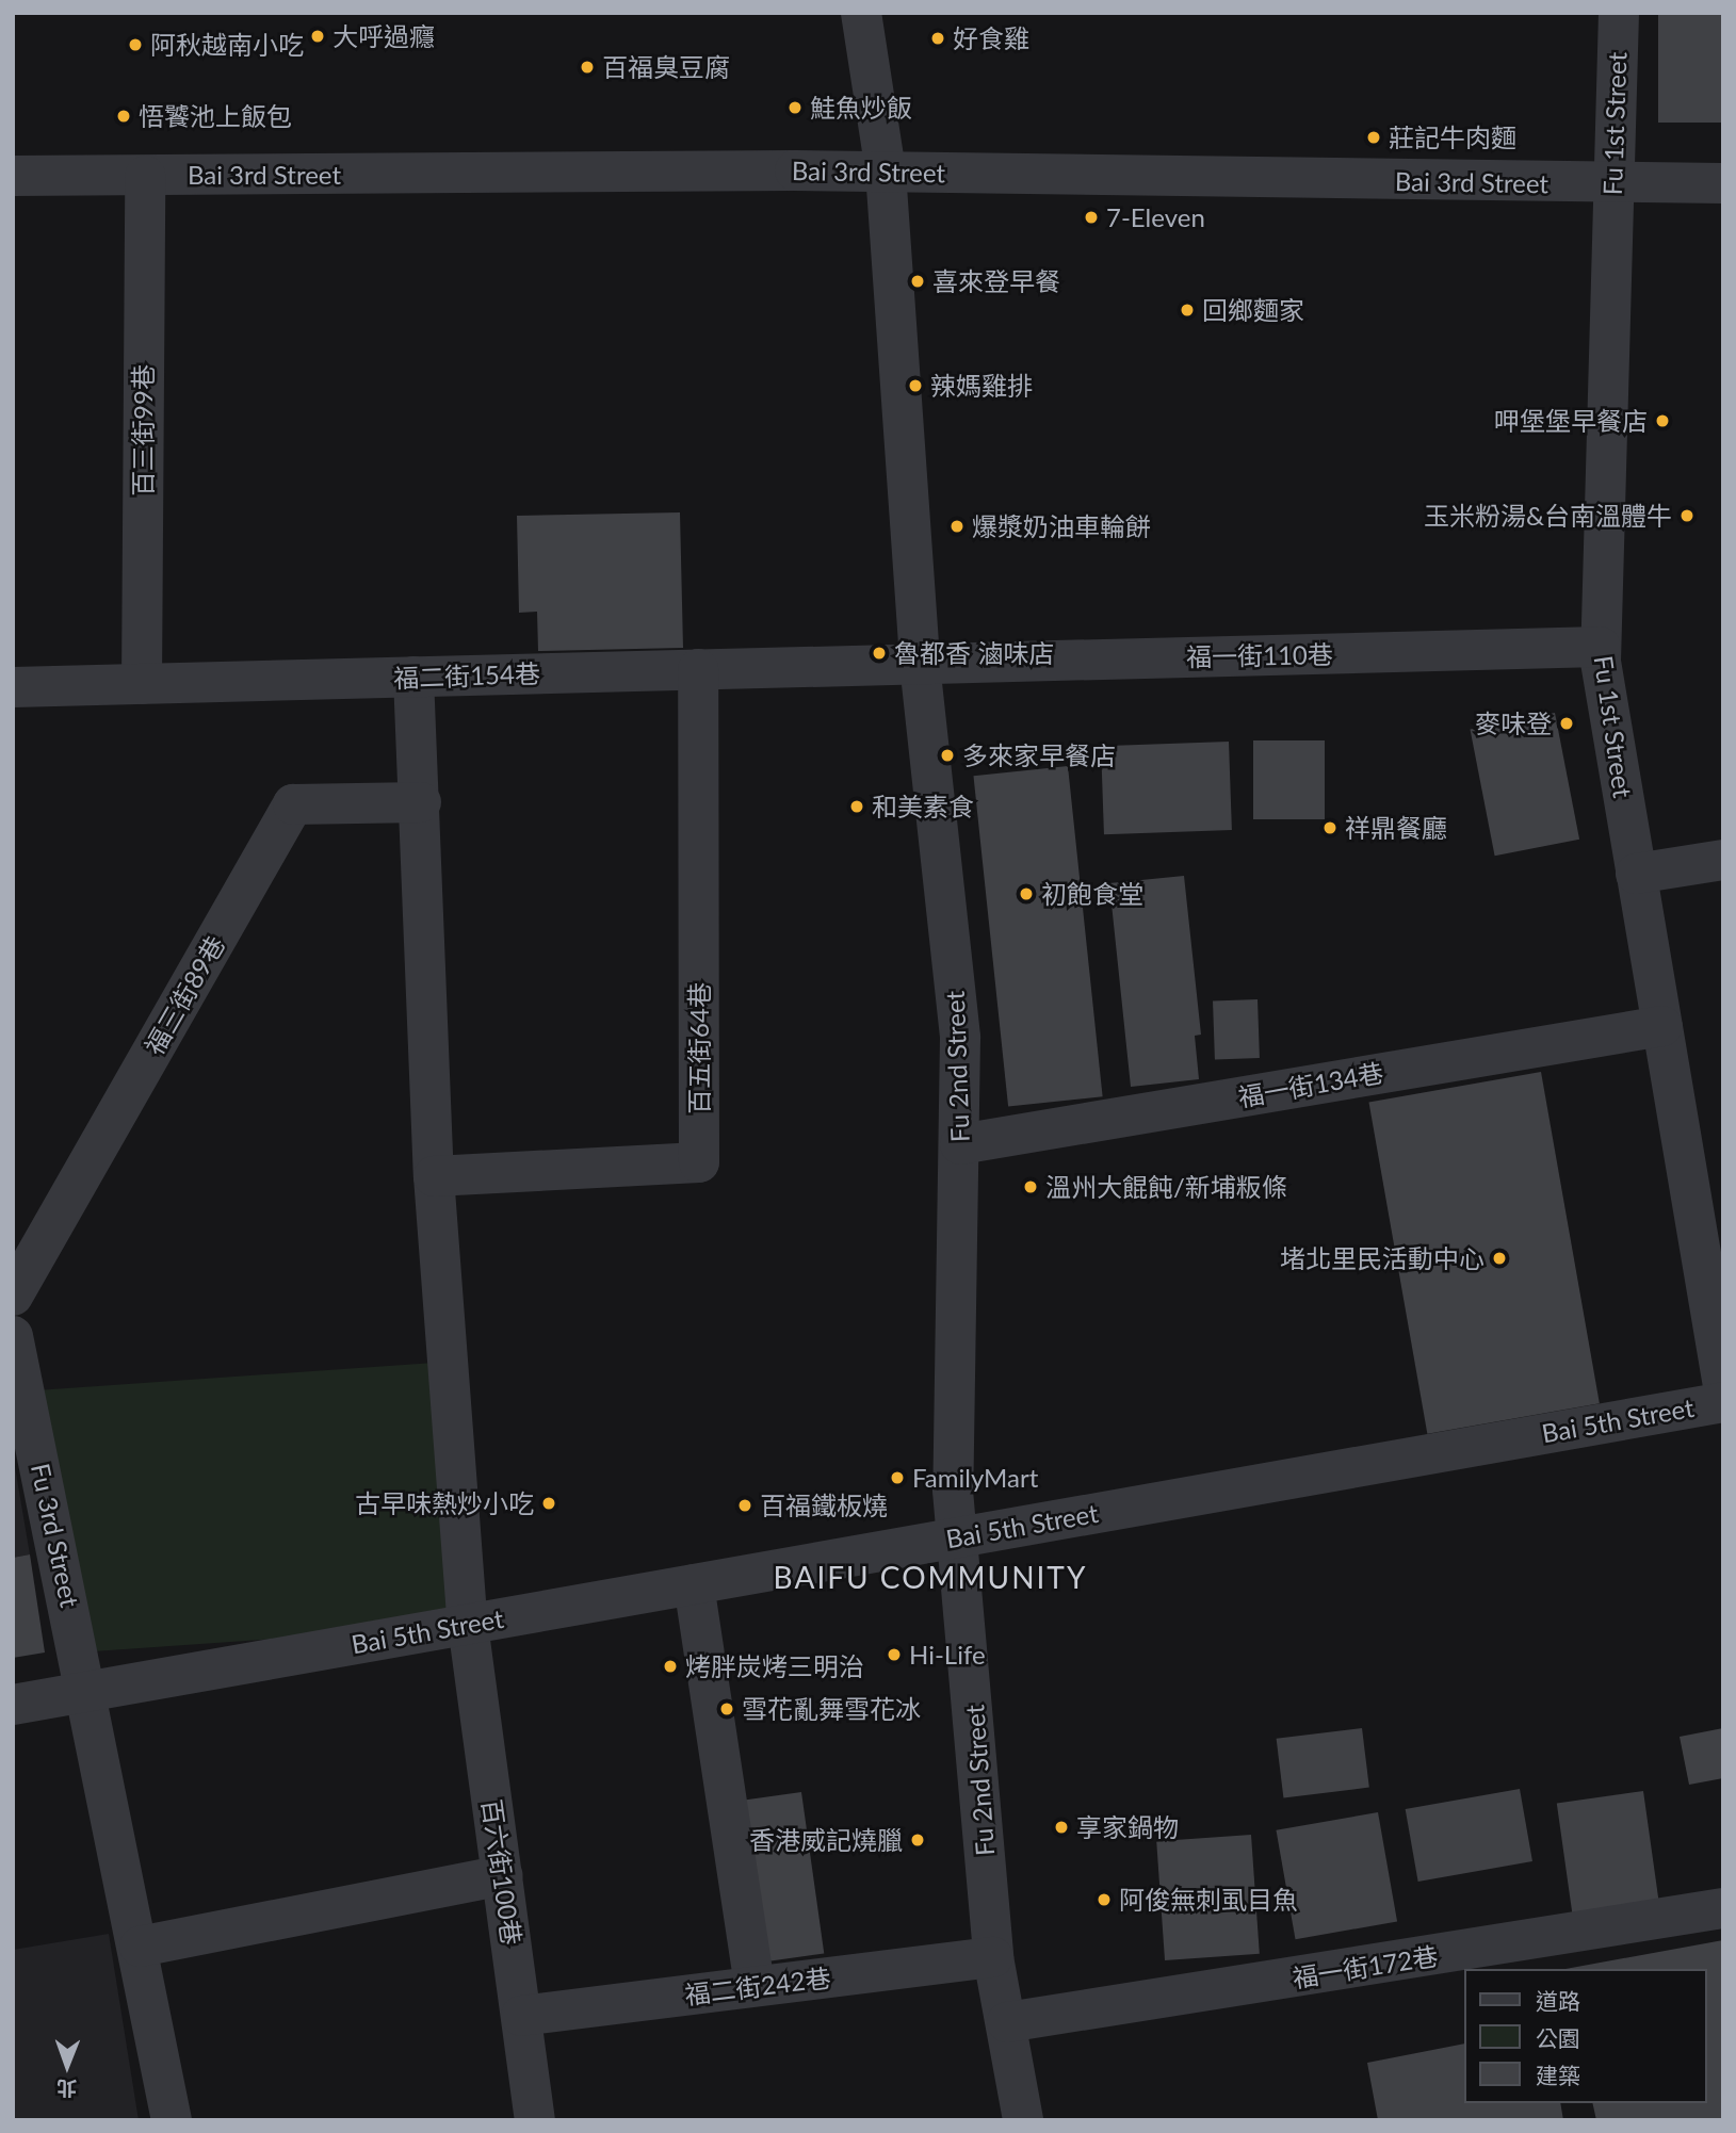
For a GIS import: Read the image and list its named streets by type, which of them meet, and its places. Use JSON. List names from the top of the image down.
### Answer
{
  "streets": {
    "street": [
      "Fu 1st Street",
      "Bai 3rd Street",
      "百三街99巷",
      "福一街110巷",
      "福二街154巷",
      "福三街89巷",
      "百五街64巷",
      "Fu 2nd Street",
      "福一街134巷",
      "Bai 5th Street",
      "Fu 3rd Street",
      "百六街100巷",
      "福一街172巷",
      "福二街242巷"
    ]
  },
  "crossings": [
    ["Fu 1st Street", "Bai 3rd Street"],
    ["Fu 1st Street", "福一街110巷"],
    ["Fu 1st Street", "福一街134巷"],
    ["Bai 3rd Street", "百三街99巷"],
    ["Bai 3rd Street", "Fu 2nd Street"],
    ["百三街99巷", "福二街154巷"],
    ["福一街110巷", "福二街154巷"],
    ["福一街110巷", "Fu 2nd Street"],
    ["福二街154巷", "百五街64巷"],
    ["福二街154巷", "Fu 2nd Street"],
    ["Fu 2nd Street", "福一街134巷"],
    ["Fu 2nd Street", "Bai 5th Street"],
    ["Fu 2nd Street", "福一街172巷"],
    ["Fu 2nd Street", "福二街242巷"],
    ["Bai 5th Street", "Fu 3rd Street"],
    ["Bai 5th Street", "百六街100巷"],
    ["百六街100巷", "福二街242巷"]
  ],
  "districts": ["BAIFU COMMUNITY"],
  "places": [
    "大呼過癮",
    "好食雞",
    "阿秋越南小吃",
    "百福臭豆腐",
    "鮭魚炒飯",
    "悟饕池上飯包",
    "莊記牛肉麵",
    "7-Eleven",
    "喜來登早餐",
    "回鄉麵家",
    "辣媽雞排",
    "呷堡堡早餐店",
    "玉米粉湯&台南溫體牛",
    "爆漿奶油車輪餅",
    "魯都香 滷味店",
    "麥味登",
    "多來家早餐店",
    "和美素食",
    "祥鼎餐廳",
    "初飽食堂",
    "溫州大餛飩/新埔粄條",
    "堵北里民活動中心",
    "FamilyMart",
    "古早味熱炒小吃",
    "百福鐵板燒",
    "Hi-Life",
    "烤胖炭烤三明治",
    "雪花亂舞雪花冰",
    "享家鍋物",
    "香港威記燒臘",
    "阿俊無刺虱目魚"
  ],
  "legend": ["道路", "公園", "建築"],
  "north": "bottom"
}
